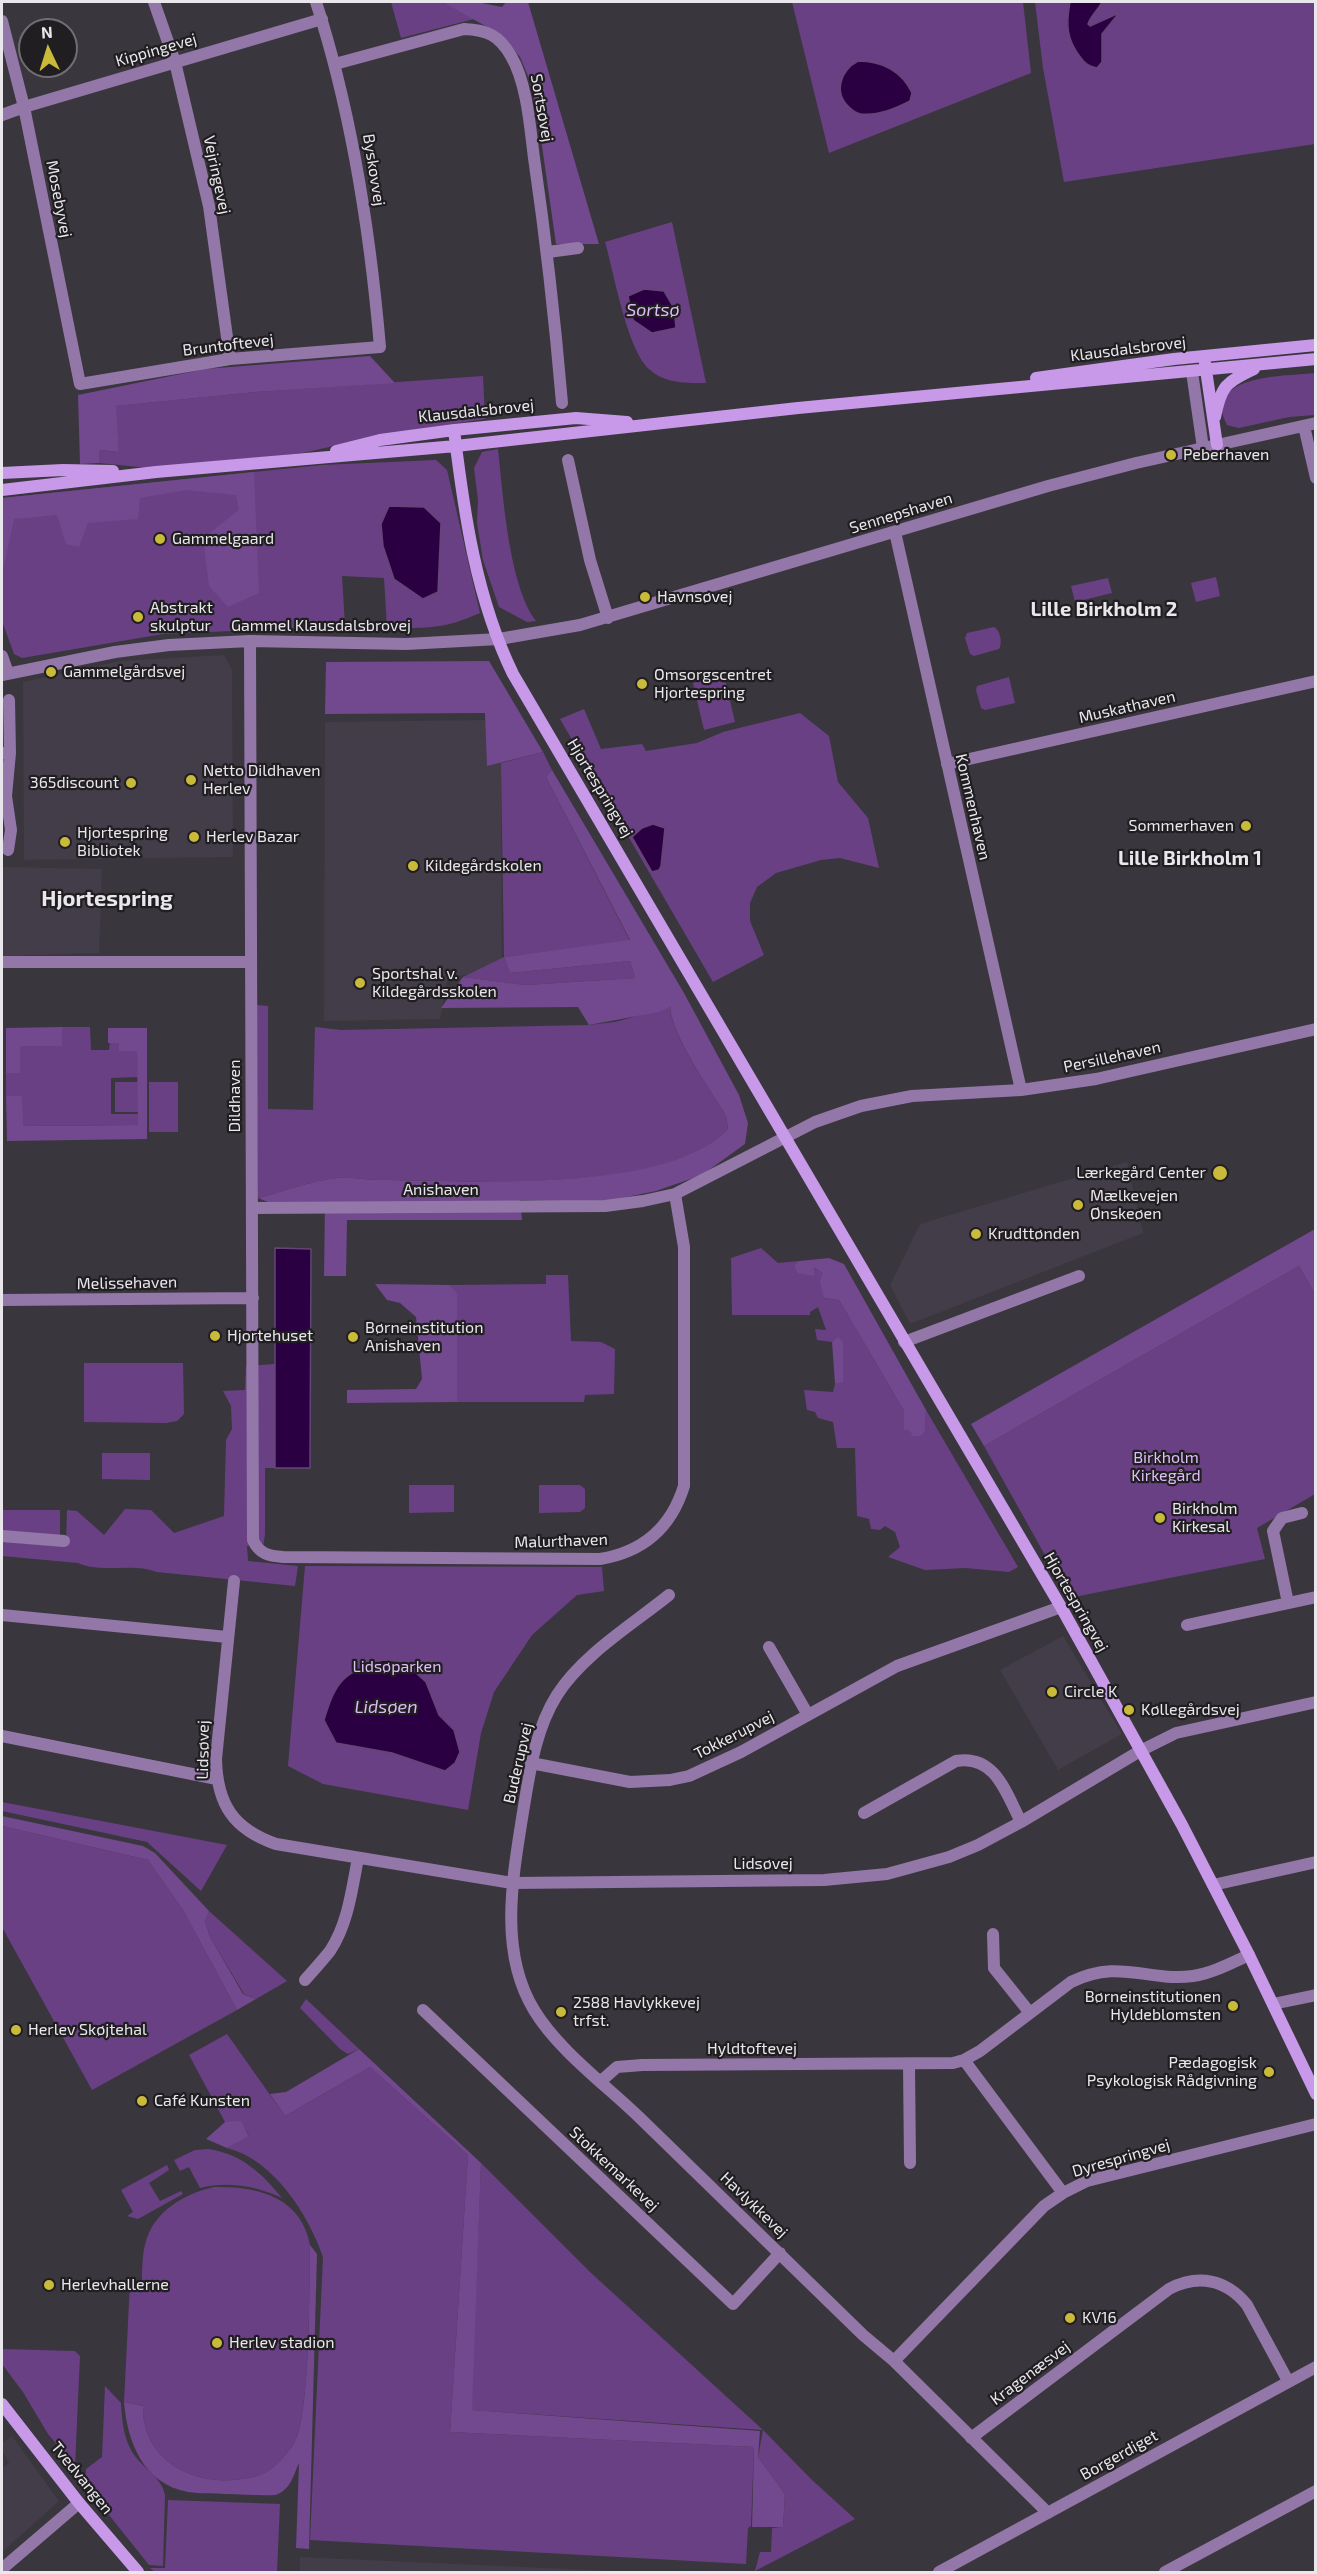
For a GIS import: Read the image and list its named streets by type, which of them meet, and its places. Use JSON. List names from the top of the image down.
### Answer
{
  "streets": {
    "street": [
      "Kippingevej",
      "Sortsøvej",
      "Byskovvej",
      "Vejringevej",
      "Mosebyvej",
      "Bruntoftevej",
      "Klausdalsbrovej",
      "Sennepshaven",
      "Gammel Klausdalsbrovej",
      "Muskathaven",
      "Hjortespringvej",
      "Kommenhaven",
      "Persillehaven",
      "Dildhaven",
      "Anishaven",
      "Melissehaven",
      "Malurthaven",
      "Tokkerupvej",
      "Lidsøvej",
      "Buderupvej",
      "Hyldtoftevej",
      "Dyrespringvej",
      "Stokkemarkevej",
      "Havlykkevej",
      "Kragenæsvej",
      "Borgerdiget",
      "Tvedvangen"
    ]
  },
  "crossings": [
    ["Kippingevej", "Byskovvej"],
    ["Kippingevej", "Vejringevej"],
    ["Kippingevej", "Mosebyvej"],
    ["Sortsøvej", "Byskovvej"],
    ["Byskovvej", "Bruntoftevej"],
    ["Vejringevej", "Bruntoftevej"],
    ["Mosebyvej", "Bruntoftevej"],
    ["Klausdalsbrovej", "Hjortespringvej"],
    ["Sennepshaven", "Gammel Klausdalsbrovej"],
    ["Sennepshaven", "Hjortespringvej"],
    ["Sennepshaven", "Kommenhaven"],
    ["Gammel Klausdalsbrovej", "Hjortespringvej"],
    ["Gammel Klausdalsbrovej", "Dildhaven"],
    ["Muskathaven", "Kommenhaven"],
    ["Hjortespringvej", "Persillehaven"],
    ["Hjortespringvej", "Tokkerupvej"],
    ["Hjortespringvej", "Lidsøvej"],
    ["Hjortespringvej", "Hyldtoftevej"],
    ["Kommenhaven", "Persillehaven"],
    ["Dildhaven", "Anishaven"],
    ["Dildhaven", "Melissehaven"],
    ["Dildhaven", "Malurthaven"],
    ["Anishaven", "Malurthaven"],
    ["Tokkerupvej", "Buderupvej"],
    ["Lidsøvej", "Buderupvej"],
    ["Lidsøvej", "Havlykkevej"],
    ["Buderupvej", "Havlykkevej"],
    ["Hyldtoftevej", "Havlykkevej"],
    ["Dyrespringvej", "Havlykkevej"],
    ["Stokkemarkevej", "Havlykkevej"],
    ["Havlykkevej", "Kragenæsvej"],
    ["Havlykkevej", "Borgerdiget"],
    ["Kragenæsvej", "Borgerdiget"]
  ],
  "districts": ["Lille Birkholm 2", "Lille Birkholm 1", "Hjortespring"],
  "water": ["Sortsø", "Lidsøen"],
  "parks": ["Birkholm Kirkegård", "Lidsøparken"],
  "places": [
    "Peberhaven",
    "Gammelgaard",
    "Havnsøvej",
    "Abstrakt skulptur",
    "Gammelgårdsvej",
    "Omsorgscentret Hjortespring",
    "Netto Dildhaven Herlev",
    "365discount",
    "Sommerhaven",
    "Herlev Bazar",
    "Hjortespring Bibliotek",
    "Kildegårdskolen",
    "Sportshal v. Kildegårdsskolen",
    "Lærkegård Center",
    "Mælkevejen Ønskeøen",
    "Krudttønden",
    "Hjortehuset",
    "Børneinstitution Anishaven",
    "Birkholm Kirkesal",
    "Circle K",
    "Køllegårdsvej",
    "Børneinstitutionen Hyldeblomsten",
    "2588 Havlykkevej trfst.",
    "Herlev Skøjtehal",
    "Pædagogisk Psykologisk Rådgivning",
    "Café Kunsten",
    "Herlevhallerne",
    "KV16",
    "Herlev stadion"
  ],
  "north": "top"
}
